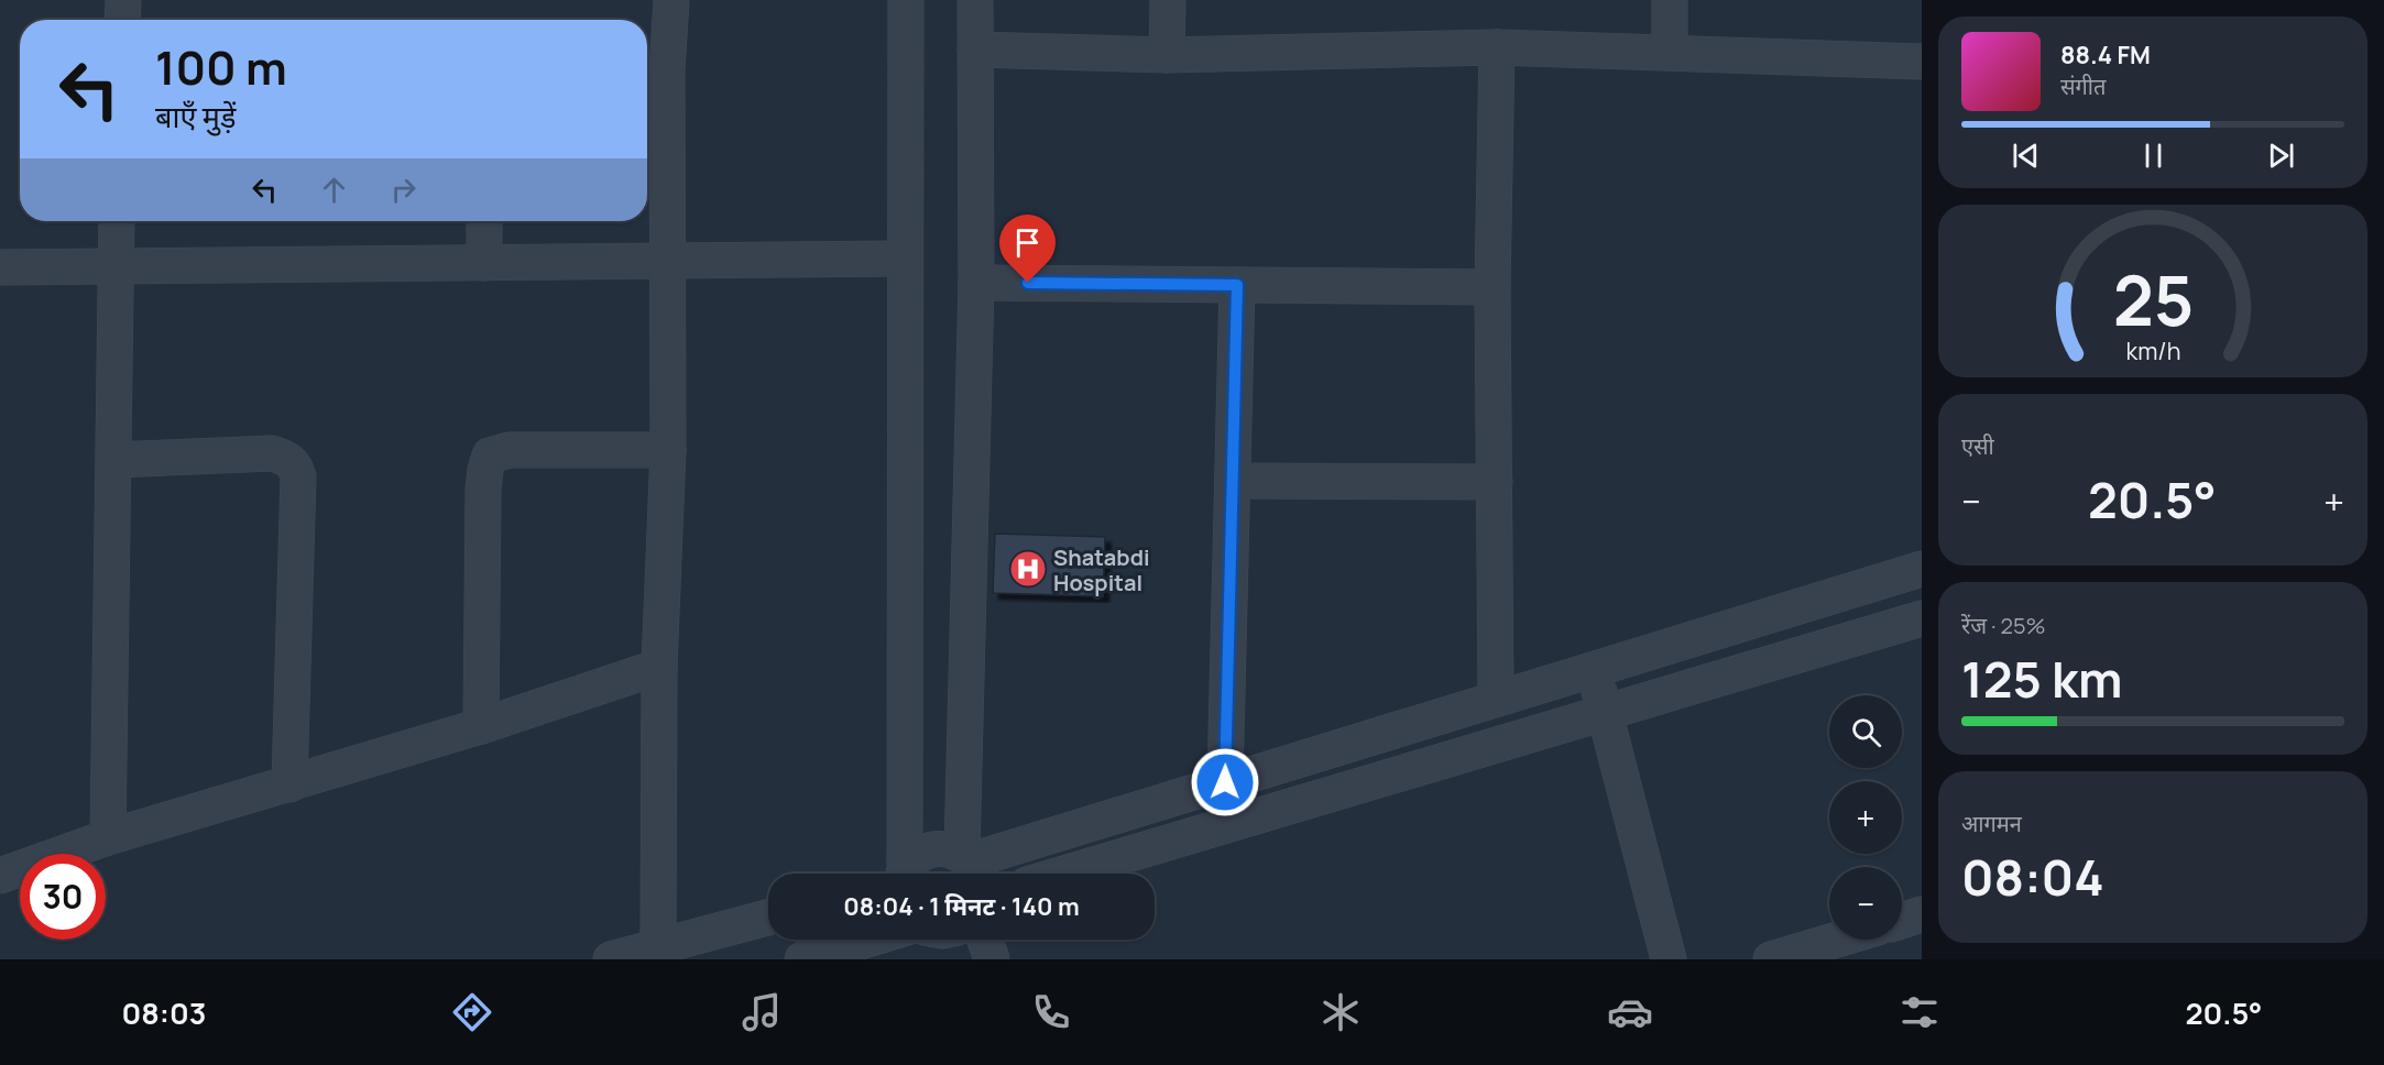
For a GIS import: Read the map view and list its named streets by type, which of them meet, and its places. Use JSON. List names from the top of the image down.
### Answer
{
  "places": {
    "hospital": ["Shatabdi Hospital"]
  },
  "page": {
    "turn": ["100 m", "बाएँ मुड़ें"],
    "song": ["88.4 FM", "संगीत"],
    "tile": [
      "एसी",
      ["रेंज · 25%", "125 km"],
      ["आगमन", "08:04"]
    ],
    "heat": ["−", "20.5°", "+"],
    "map_buttons": ["+", "−"],
    "limit": "30",
    "trip": "08:04 · 1 मिनट · 140 m",
    "tabs": ["08:03", "20.5°"],
    "gauge": ["25", "km/h"]
  }
}
